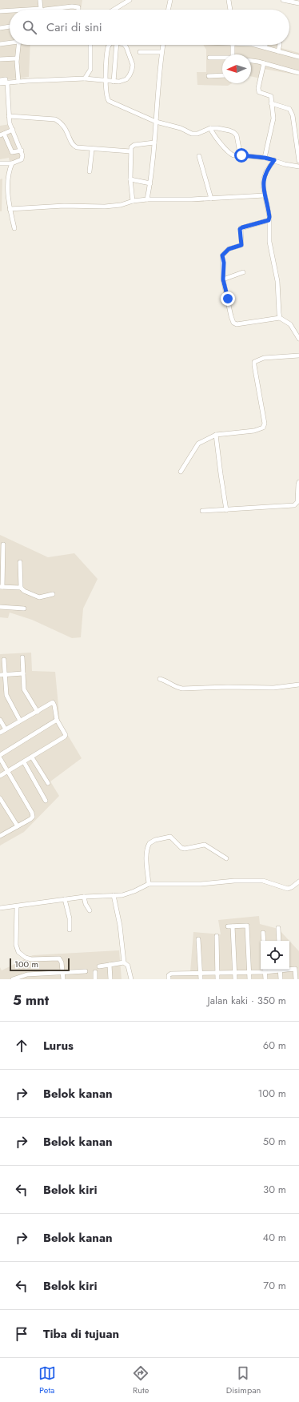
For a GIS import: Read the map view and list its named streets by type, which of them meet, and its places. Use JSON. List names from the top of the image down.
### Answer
{
  "scale_bar": "100 m",
  "north": "left",
  "page": {
    "search": "Cari di sini",
    "scale": "100 m",
    "heading": ["5 mnt", "Jalan kaki · 350 m"],
    "list": [
      ["Lurus", "60 m"],
      ["Belok kanan", "100 m"],
      ["Belok kanan", "50 m"],
      ["Belok kiri", "30 m"],
      ["Belok kanan", "40 m"],
      ["Belok kiri", "70 m"],
      "Tiba di tujuan"
    ],
    "nav": ["Peta", "Rute", "Disimpan"]
  }
}
